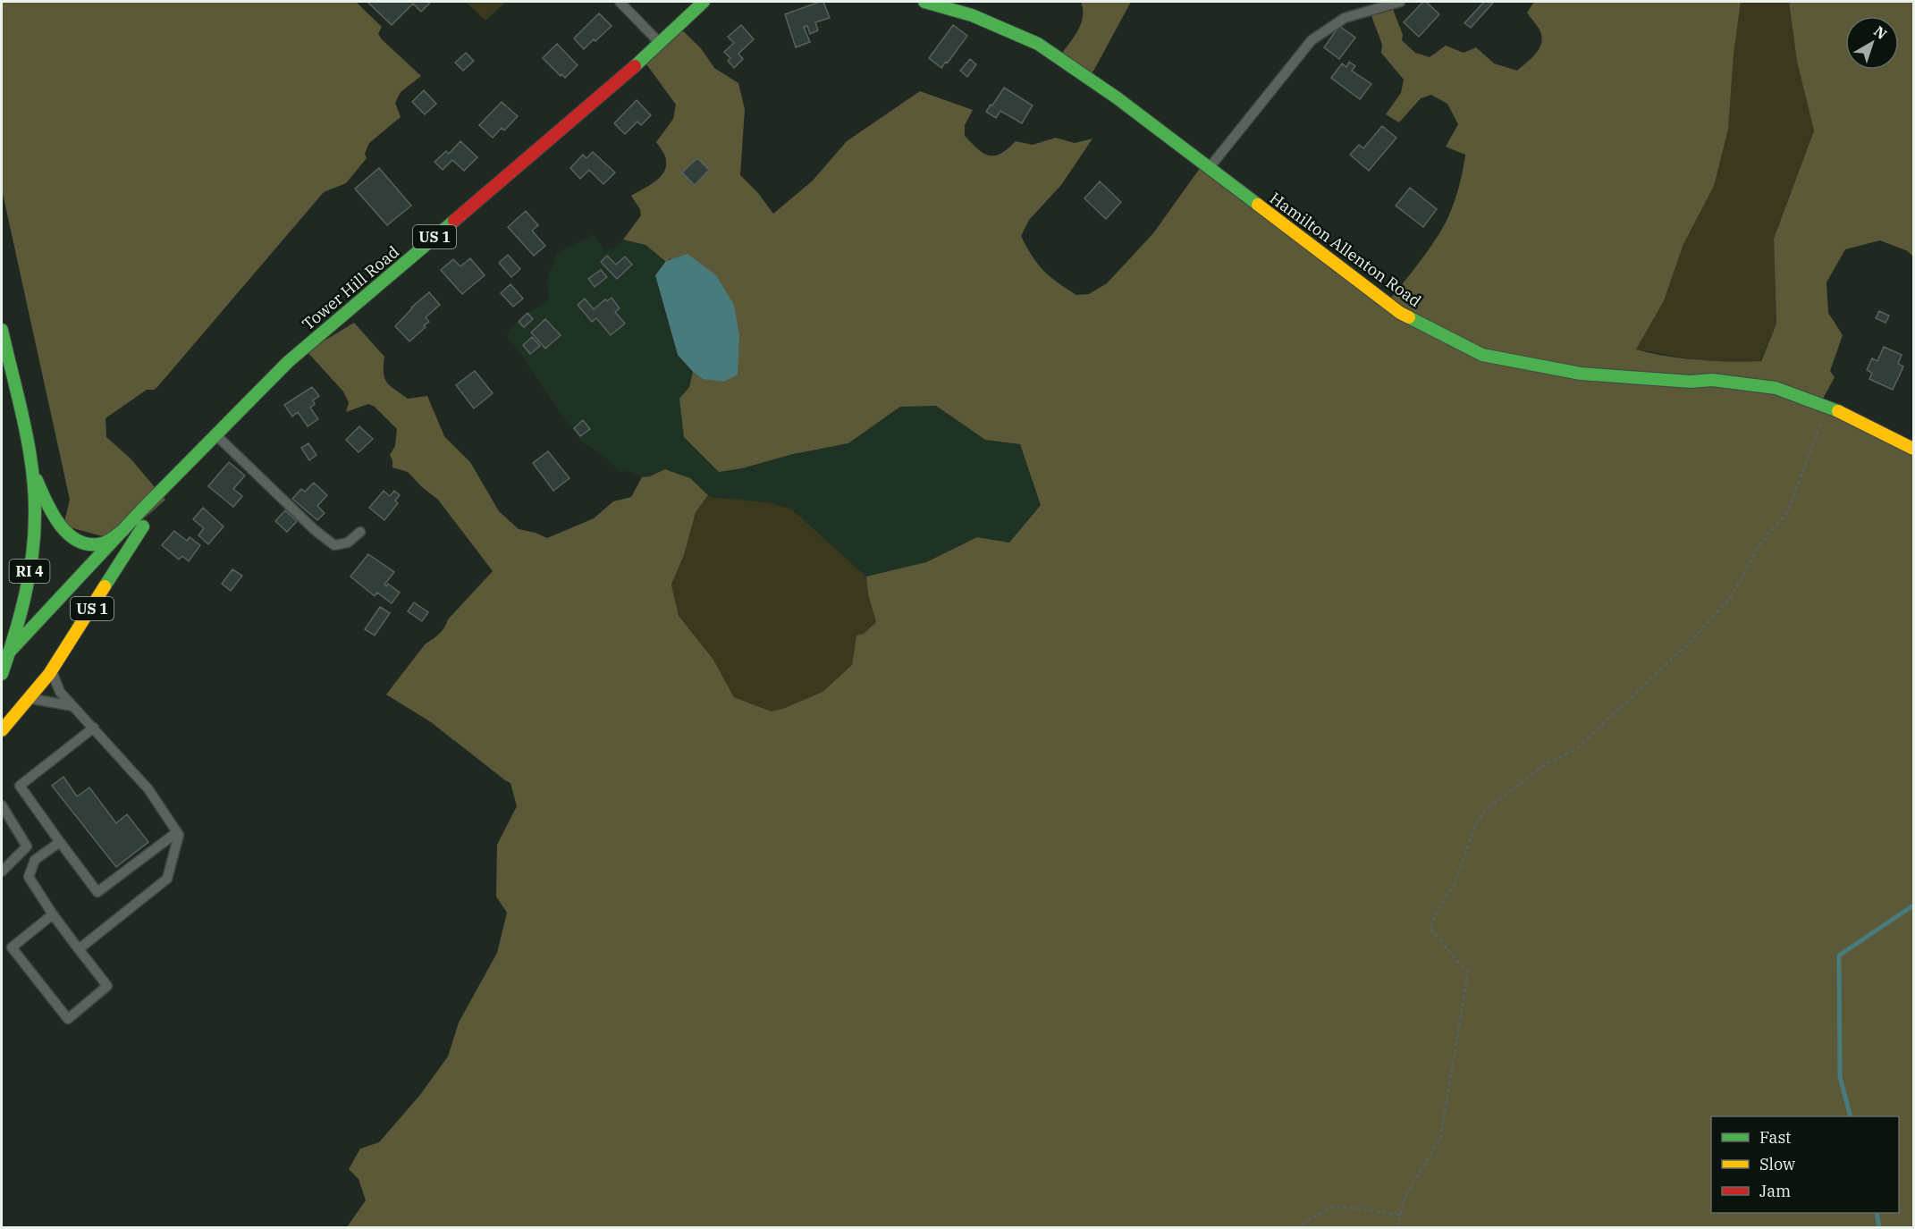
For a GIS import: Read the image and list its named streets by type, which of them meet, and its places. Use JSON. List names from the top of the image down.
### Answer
{
  "streets": {
    "main road": [
      "US 1",
      "Hamilton Allenton Road",
      "Tower Hill Road",
      "RI 4"
    ]
  },
  "crossings": [
    ["Tower Hill Road", "RI 4"]
  ],
  "legend": ["Fast", "Slow", "Jam"],
  "north": "top right"
}
